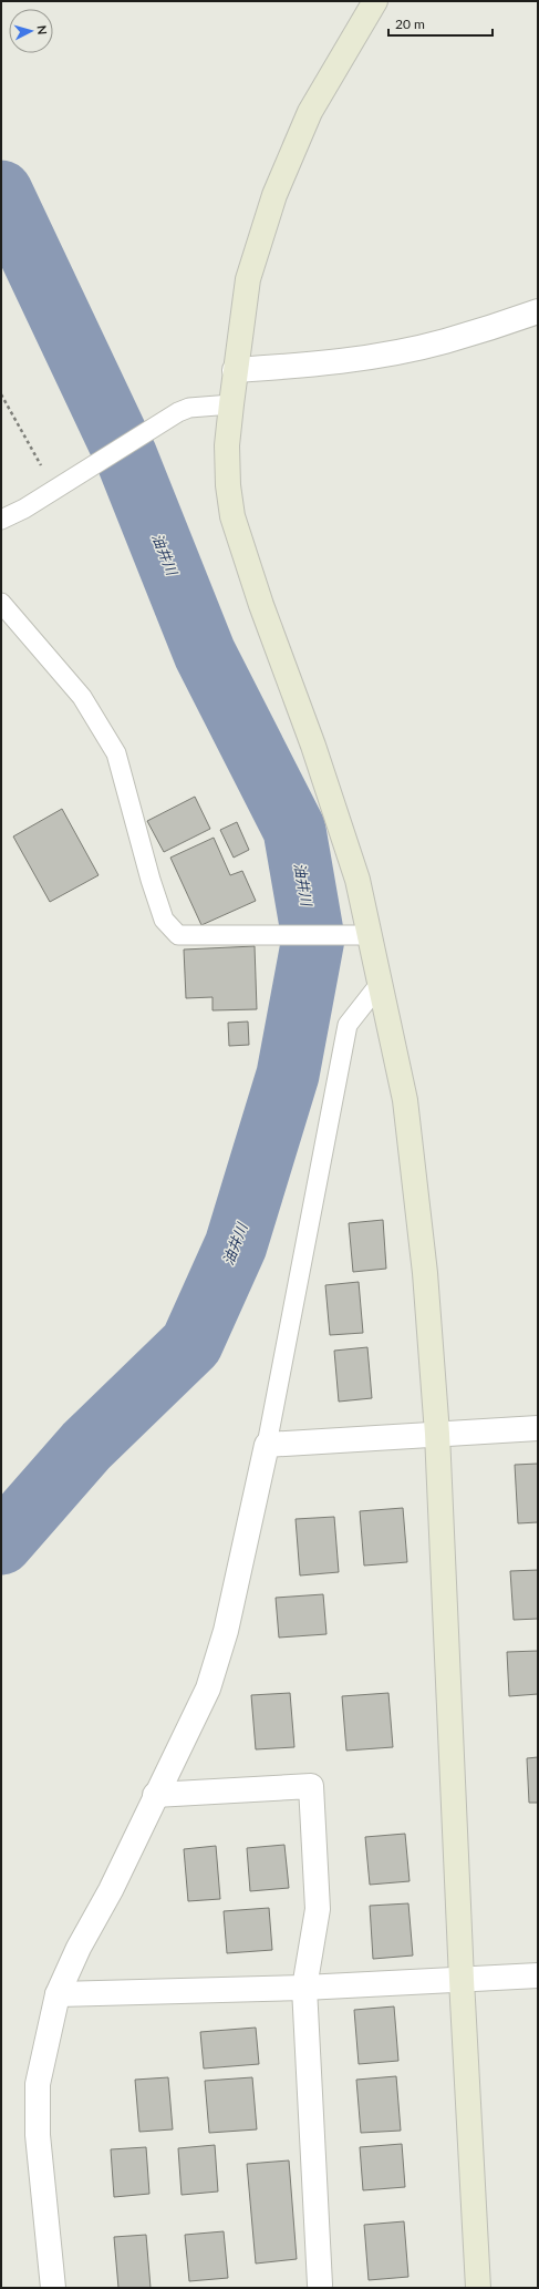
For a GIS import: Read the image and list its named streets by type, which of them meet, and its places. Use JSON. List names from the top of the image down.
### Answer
{
  "water": ["油井川"],
  "scale_bar": "20 m",
  "north": "right"
}
